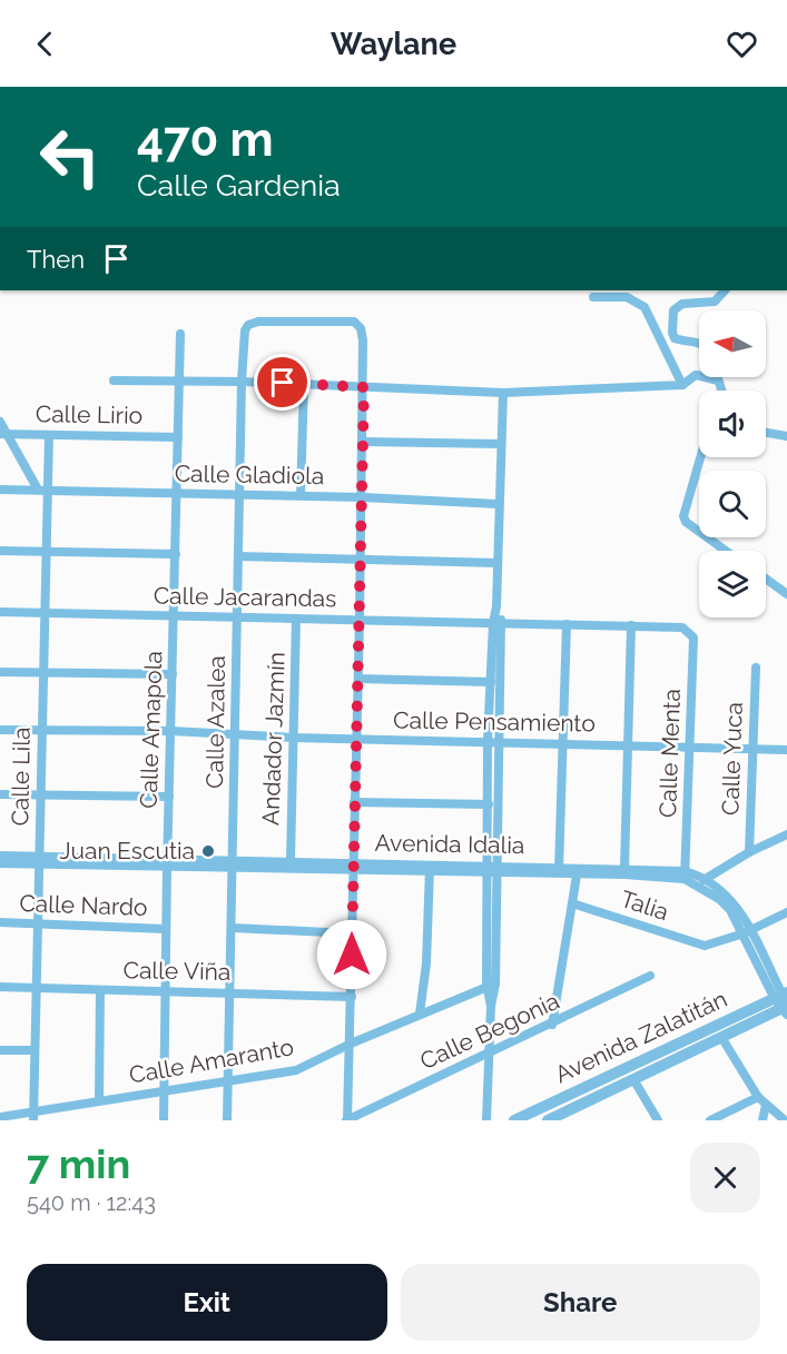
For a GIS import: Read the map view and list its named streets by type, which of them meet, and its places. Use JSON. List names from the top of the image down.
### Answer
{
  "streets": {
    "street": [
      "Calle Lirio",
      "Calle Gladiola",
      "Calle Jacarandas",
      "Calle Azalea",
      "Calle Pensamiento",
      "Calle Amapola",
      "Andador Jazmín",
      "Calle Menta",
      "Calle Yuca",
      "Calle Lila",
      "Avenida Idalia",
      "Calle Nardo",
      "Talia",
      "Calle Viña",
      "Calle Begonia",
      "Avenida Zalatitán",
      "Calle Amaranto"
    ]
  },
  "crossings": [
    ["Calle Lirio", "Calle Amapola"],
    ["Calle Lirio", "Calle Lila"],
    ["Calle Gladiola", "Calle Azalea"],
    ["Calle Gladiola", "Calle Amapola"],
    ["Calle Gladiola", "Calle Lila"],
    ["Calle Jacarandas", "Calle Azalea"],
    ["Calle Jacarandas", "Calle Amapola"],
    ["Calle Jacarandas", "Andador Jazmín"],
    ["Calle Jacarandas", "Calle Menta"],
    ["Calle Jacarandas", "Calle Lila"],
    ["Calle Azalea", "Calle Pensamiento"],
    ["Calle Azalea", "Avenida Idalia"],
    ["Calle Azalea", "Calle Viña"],
    ["Calle Azalea", "Calle Amaranto"],
    ["Calle Pensamiento", "Calle Amapola"],
    ["Calle Pensamiento", "Andador Jazmín"],
    ["Calle Pensamiento", "Calle Menta"],
    ["Calle Pensamiento", "Calle Yuca"],
    ["Calle Pensamiento", "Calle Lila"],
    ["Calle Amapola", "Avenida Idalia"],
    ["Calle Amapola", "Calle Nardo"],
    ["Calle Amapola", "Calle Viña"],
    ["Calle Amapola", "Calle Amaranto"],
    ["Andador Jazmín", "Avenida Idalia"],
    ["Calle Menta", "Avenida Idalia"],
    ["Calle Lila", "Avenida Idalia"],
    ["Calle Lila", "Calle Nardo"],
    ["Calle Lila", "Calle Viña"],
    ["Calle Lila", "Calle Amaranto"],
    ["Avenida Idalia", "Talia"],
    ["Avenida Idalia", "Avenida Zalatitán"]
  ],
  "places": ["Juan Escutia"],
  "north": "left",
  "page": {
    "header": "Waylane",
    "turn": ["470 m", "Calle Gardenia"],
    "then": "Then",
    "heading": ["7 min", "540 m · 12:43"],
    "buttons": ["Exit", "Share"]
  }
}
